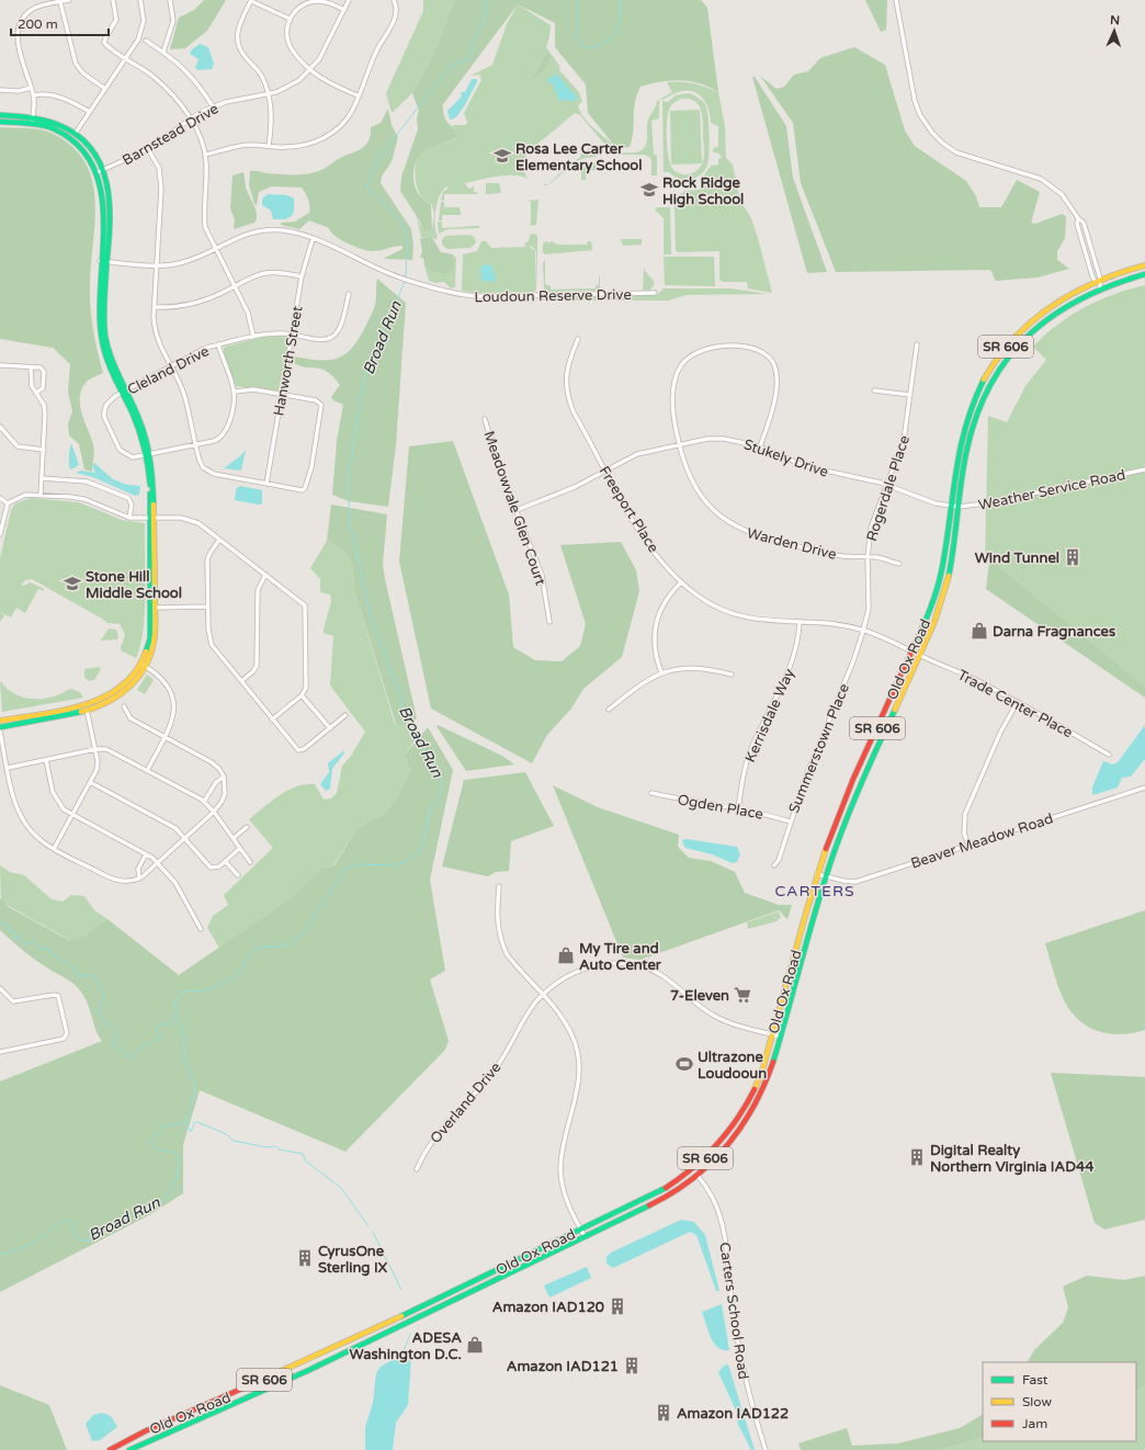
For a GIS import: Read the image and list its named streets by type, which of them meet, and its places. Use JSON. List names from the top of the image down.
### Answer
{
  "streets": {
    "main road": ["SR 606", "Old Ox Road"],
    "street": [
      "Barnstead Drive",
      "Loudoun Reserve Drive",
      "Hanworth Street",
      "Cleland Drive",
      "Stukely Drive",
      "Rogerdale Place",
      "Weather Service Road",
      "Meadowvale Glen Court",
      "Freeport Place",
      "Warden Drive",
      "Trade Center Place",
      "Kerrisdale Way",
      "Summerstown Place",
      "Ogden Place",
      "Beaver Meadow Road",
      "Overland Drive",
      "Carters School Road"
    ]
  },
  "crossings": [
    ["Loudoun Reserve Drive", "Hanworth Street"],
    ["Hanworth Street", "Cleland Drive"],
    ["Stukely Drive", "Rogerdale Place"],
    ["Stukely Drive", "Weather Service Road"],
    ["Stukely Drive", "Meadowvale Glen Court"],
    ["Stukely Drive", "Freeport Place"],
    ["Stukely Drive", "Warden Drive"],
    ["Stukely Drive", "Old Ox Road"],
    ["Rogerdale Place", "Freeport Place"],
    ["Rogerdale Place", "Warden Drive"],
    ["Rogerdale Place", "Summerstown Place"],
    ["Weather Service Road", "Old Ox Road"],
    ["Freeport Place", "Old Ox Road"],
    ["Freeport Place", "Trade Center Place"],
    ["Freeport Place", "Kerrisdale Way"],
    ["Freeport Place", "Summerstown Place"],
    ["Old Ox Road", "Trade Center Place"],
    ["Old Ox Road", "Beaver Meadow Road"],
    ["Old Ox Road", "Overland Drive"],
    ["Old Ox Road", "Carters School Road"],
    ["Kerrisdale Way", "Ogden Place"],
    ["Summerstown Place", "Ogden Place"]
  ],
  "districts": ["CARTERS"],
  "water": ["Broad Run"],
  "places": {
    "school or university": ["Rosa Lee Carter Elementary School", "Rock Ridge High School", "Stone Hill Middle School"],
    "building": [
      "Wind Tunnel",
      "Digital Realty Northern Virginia IAD44",
      "CyrusOne Sterling IX",
      "Amazon IAD120",
      "Amazon IAD121",
      "Amazon IAD122"
    ],
    "shop": ["Darna Fragnances", "My Tire and Auto Center", "ADESA Washington D.C."],
    "supermarket": ["7-Eleven"],
    "sports": ["Ultrazone Loudooun"]
  },
  "legend": ["Fast", "Slow", "Jam"],
  "scale_bar": "200 m",
  "north": "top"
}
